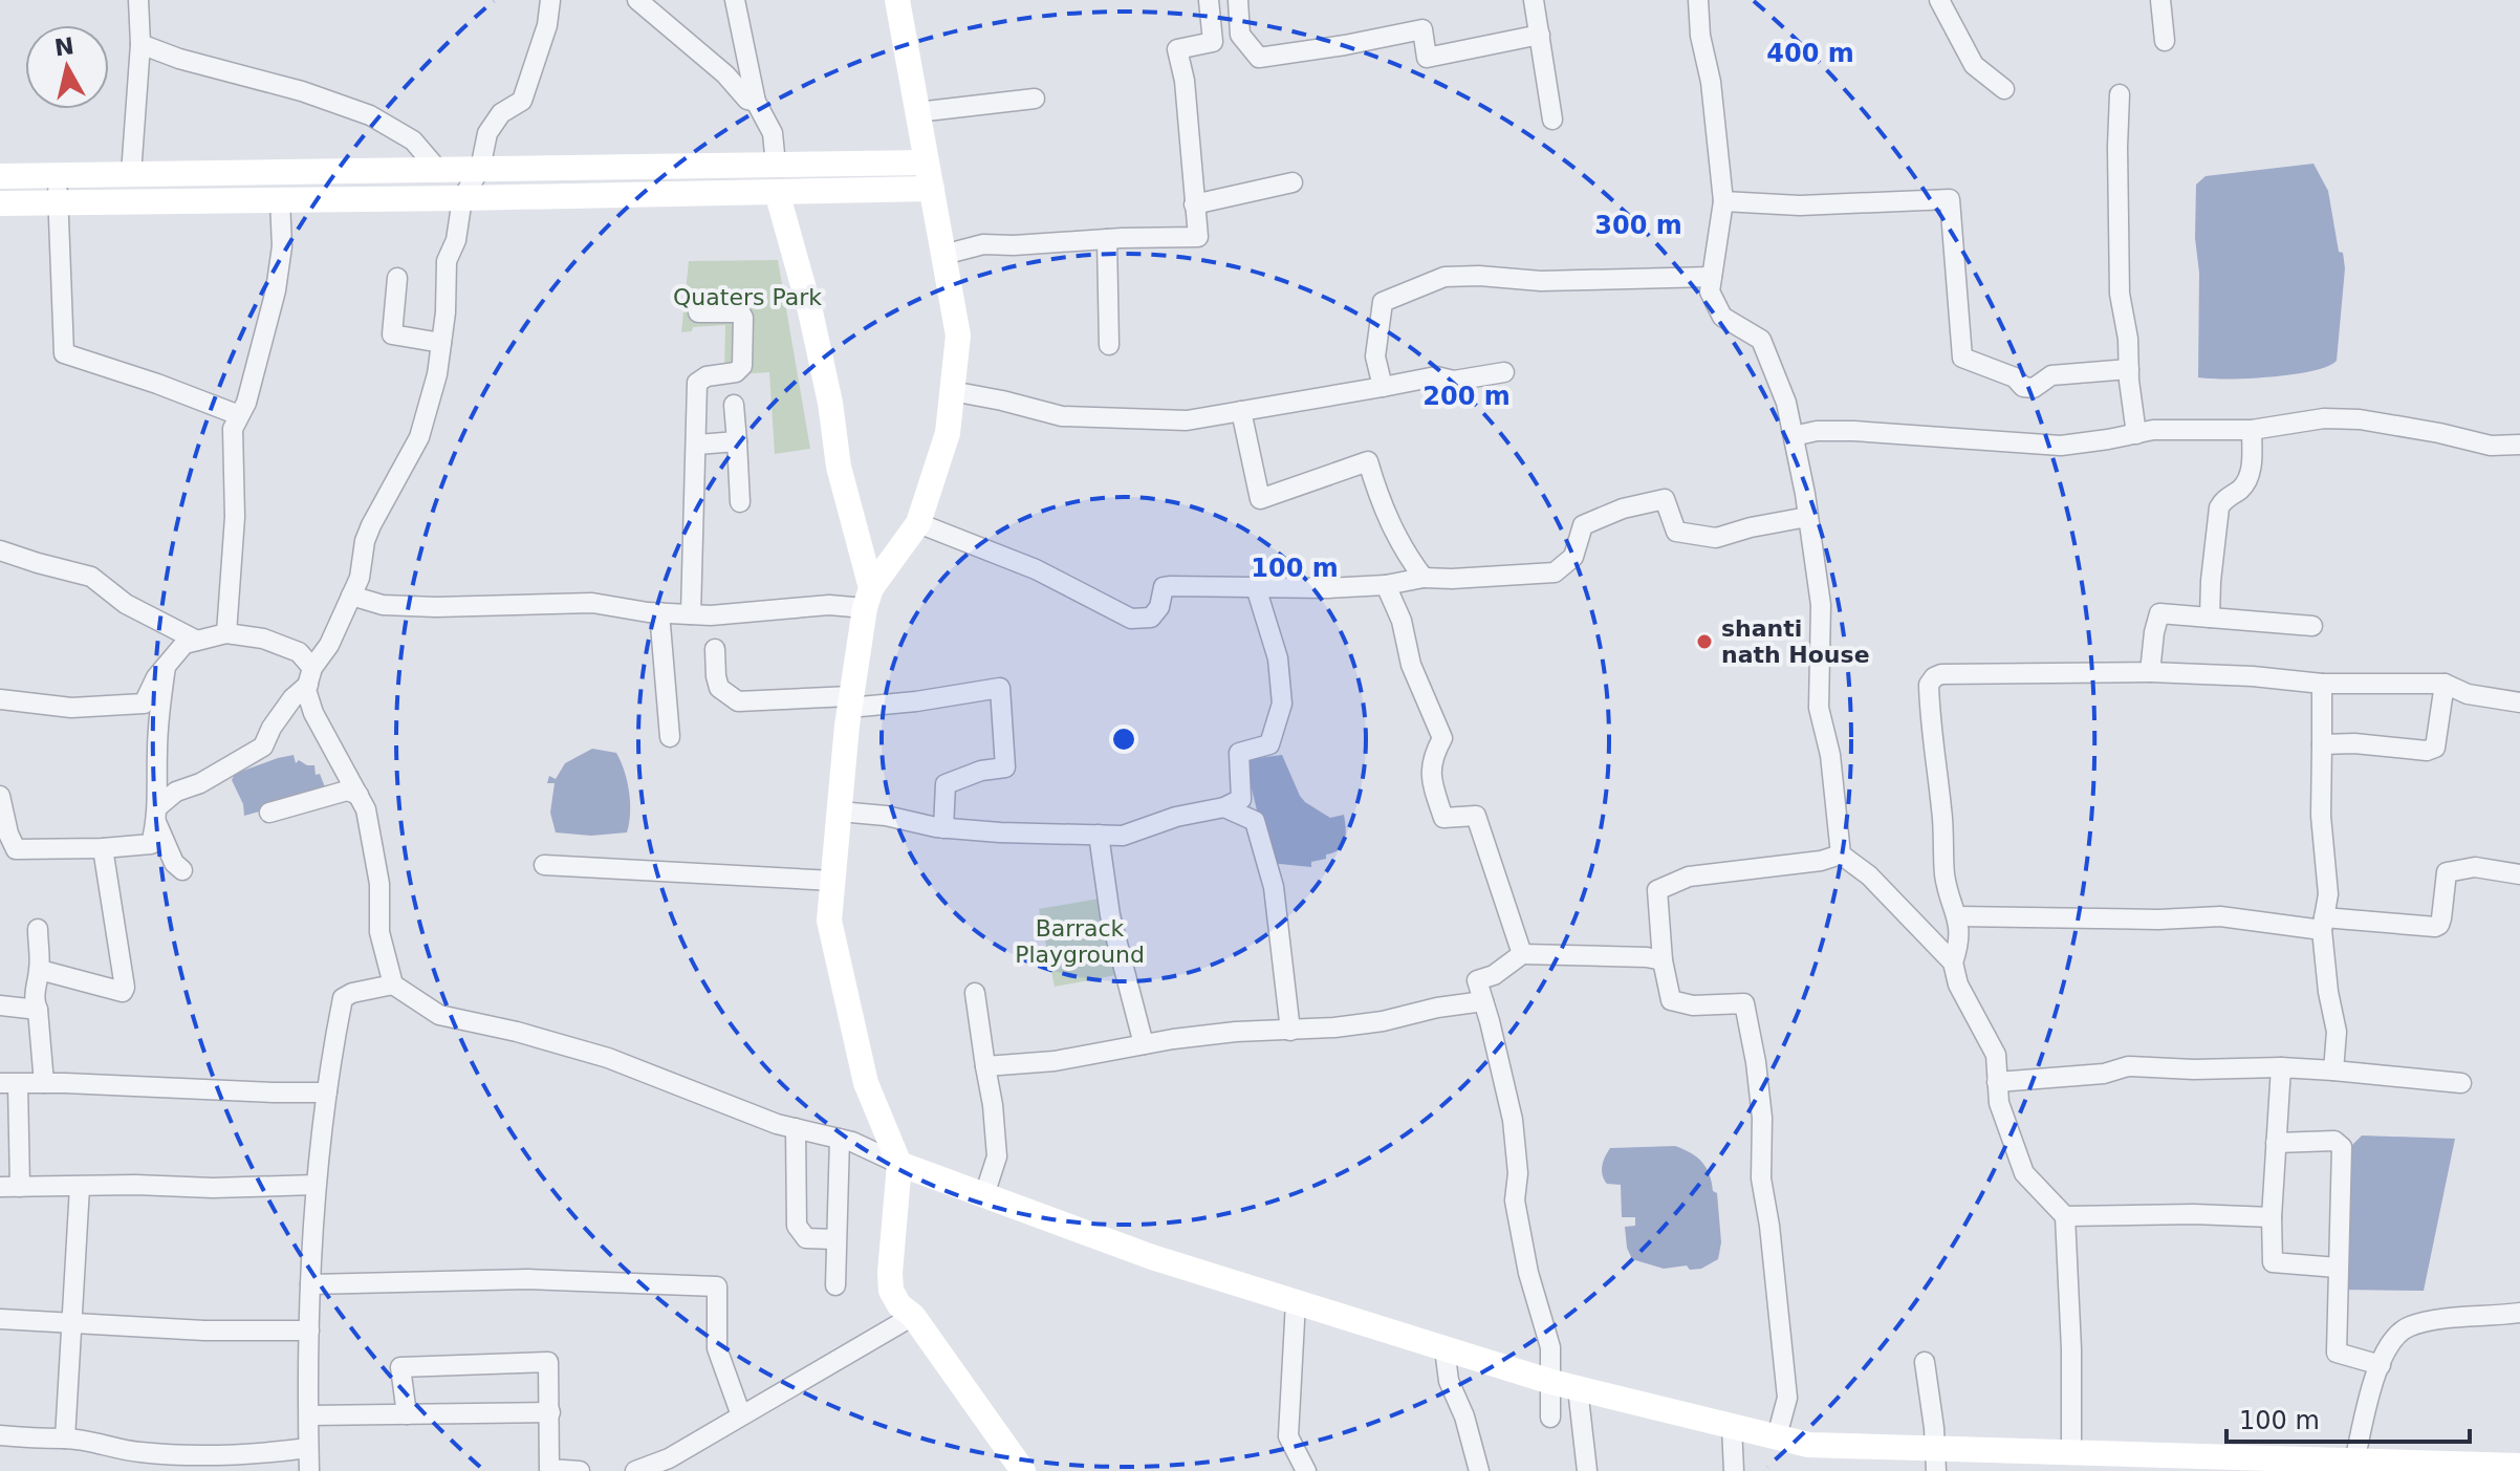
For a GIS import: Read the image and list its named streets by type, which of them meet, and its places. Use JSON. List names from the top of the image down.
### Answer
{
  "parks": ["Quaters Park", "Barrack Playground"],
  "places": ["shanti nath House"],
  "scale_bar": "100 m",
  "north": "top",
  "rings": [
    "400 m",
    "300 m",
    "200 m",
    "100 m"
  ]
}
